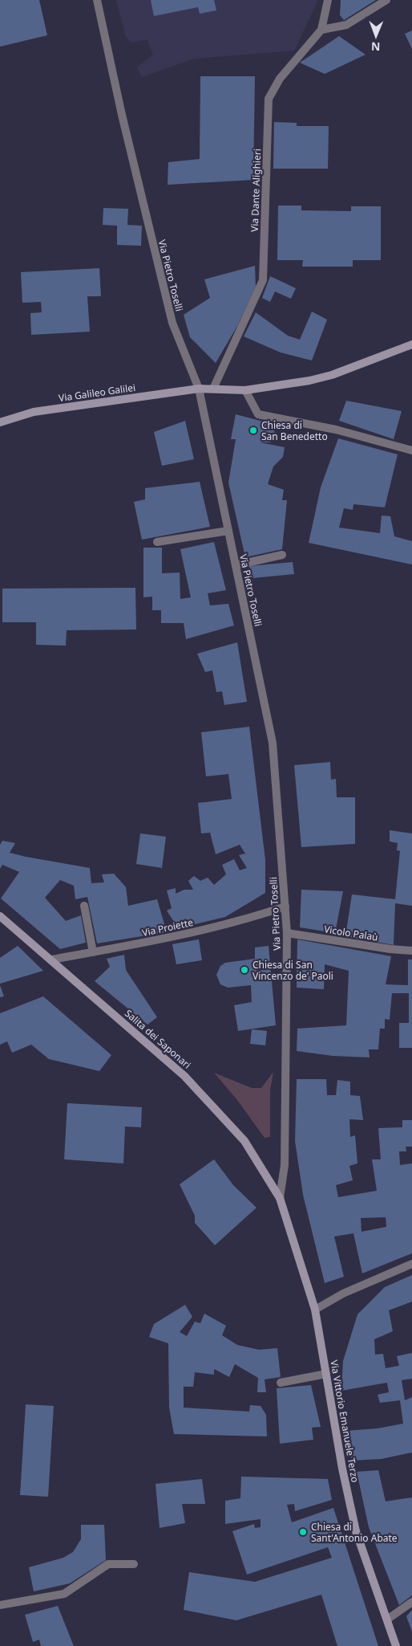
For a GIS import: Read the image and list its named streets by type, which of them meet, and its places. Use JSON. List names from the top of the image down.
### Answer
{
  "streets": {
    "street": [
      "Via Dante Alighieri",
      "Via Pietro Toselli",
      "Via Galileo Galilei",
      "Via Proiette",
      "Vicolo Palaù",
      "Salita dei Saponari",
      "Via Vittorio Emanuele Terzo"
    ]
  },
  "crossings": [
    ["Via Dante Alighieri", "Via Galileo Galilei"],
    ["Via Pietro Toselli", "Via Galileo Galilei"],
    ["Via Pietro Toselli", "Via Proiette"],
    ["Via Pietro Toselli", "Vicolo Palaù"],
    ["Via Pietro Toselli", "Salita dei Saponari"],
    ["Via Pietro Toselli", "Via Vittorio Emanuele Terzo"],
    ["Via Proiette", "Salita dei Saponari"],
    ["Salita dei Saponari", "Via Vittorio Emanuele Terzo"]
  ],
  "places": ["Chiesa di San Benedetto", "Chiesa di San Vincenzo de' Paoli", "Chiesa di Sant'Antonio Abate"],
  "north": "bottom"
}
